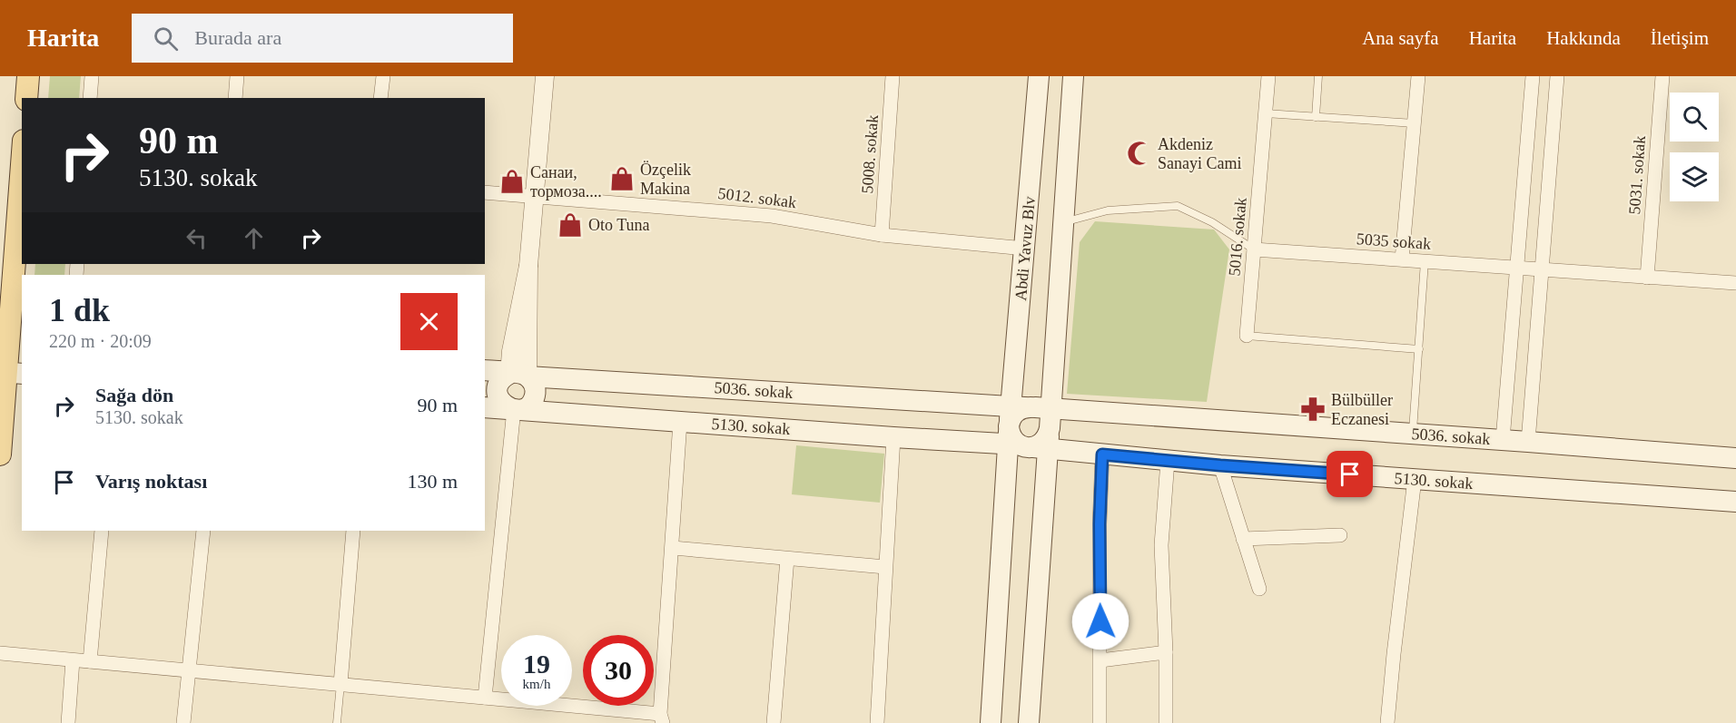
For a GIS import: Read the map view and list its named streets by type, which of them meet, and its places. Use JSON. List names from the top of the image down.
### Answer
{
  "streets": {
    "main road": ["Abdi Yavuz Blv", "5036. sokak", "5130. sokak"],
    "street": [
      "5008. sokak",
      "5031. sokak",
      "5012. sokak",
      "5016. sokak",
      "5035 sokak"
    ]
  },
  "crossings": [
    ["5008. sokak", "5012. sokak"],
    ["5031. sokak", "5035 sokak"],
    ["5012. sokak", "Abdi Yavuz Blv"],
    ["5016. sokak", "5035 sokak"],
    ["Abdi Yavuz Blv", "5036. sokak"],
    ["Abdi Yavuz Blv", "5130. sokak"],
    ["5036. sokak", "5130. sokak"]
  ],
  "places": {
    "mosque": ["Akdeniz Sanayi Cami"],
    "shop": ["Özçelik Makina", "Санаи, тормоза....", "Oto Tuna"],
    "pharmacy": ["Bülbüller Eczanesi"]
  },
  "page": {
    "header": "Harita",
    "search": "Burada ara",
    "nav": [
      "Ana sayfa",
      "Harita",
      "Hakkında",
      "İletişim"
    ],
    "turn": ["90 m", "5130. sokak"],
    "heading": ["1 dk", "220 m · 20:09"],
    "list": [
      {
        "name": "Sağa dön",
        "note": "5130. sokak",
        "value": "90 m"
      },
      {
        "name": "Varış noktası",
        "value": "130 m"
      }
    ],
    "speed": "19 km/h",
    "limit": "30"
  }
}
